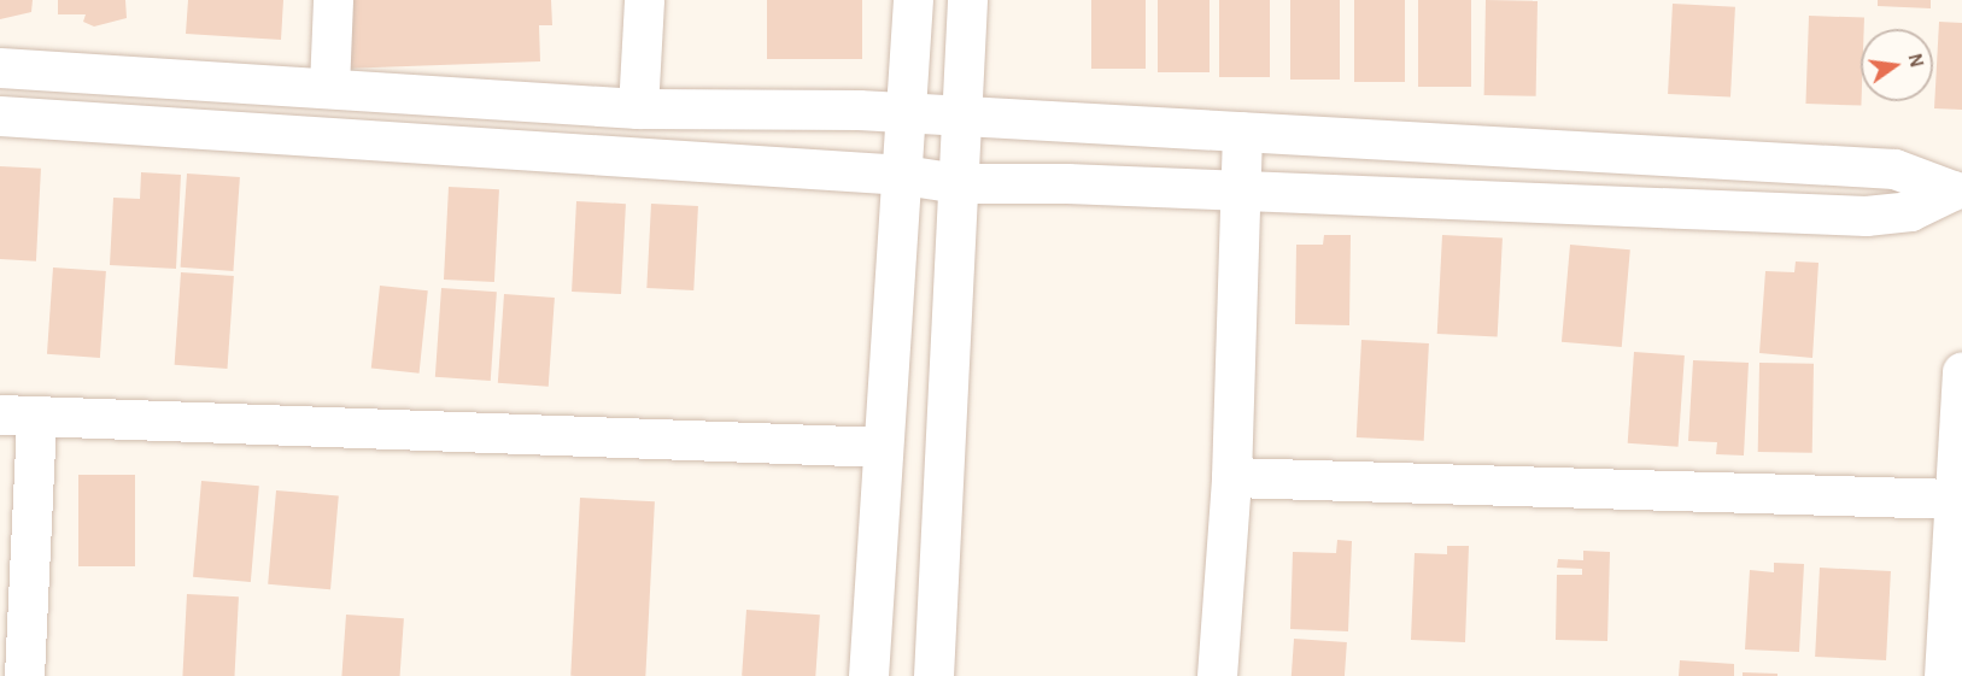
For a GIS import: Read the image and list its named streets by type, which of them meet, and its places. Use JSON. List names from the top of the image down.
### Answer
{
  "north": "right"
}
